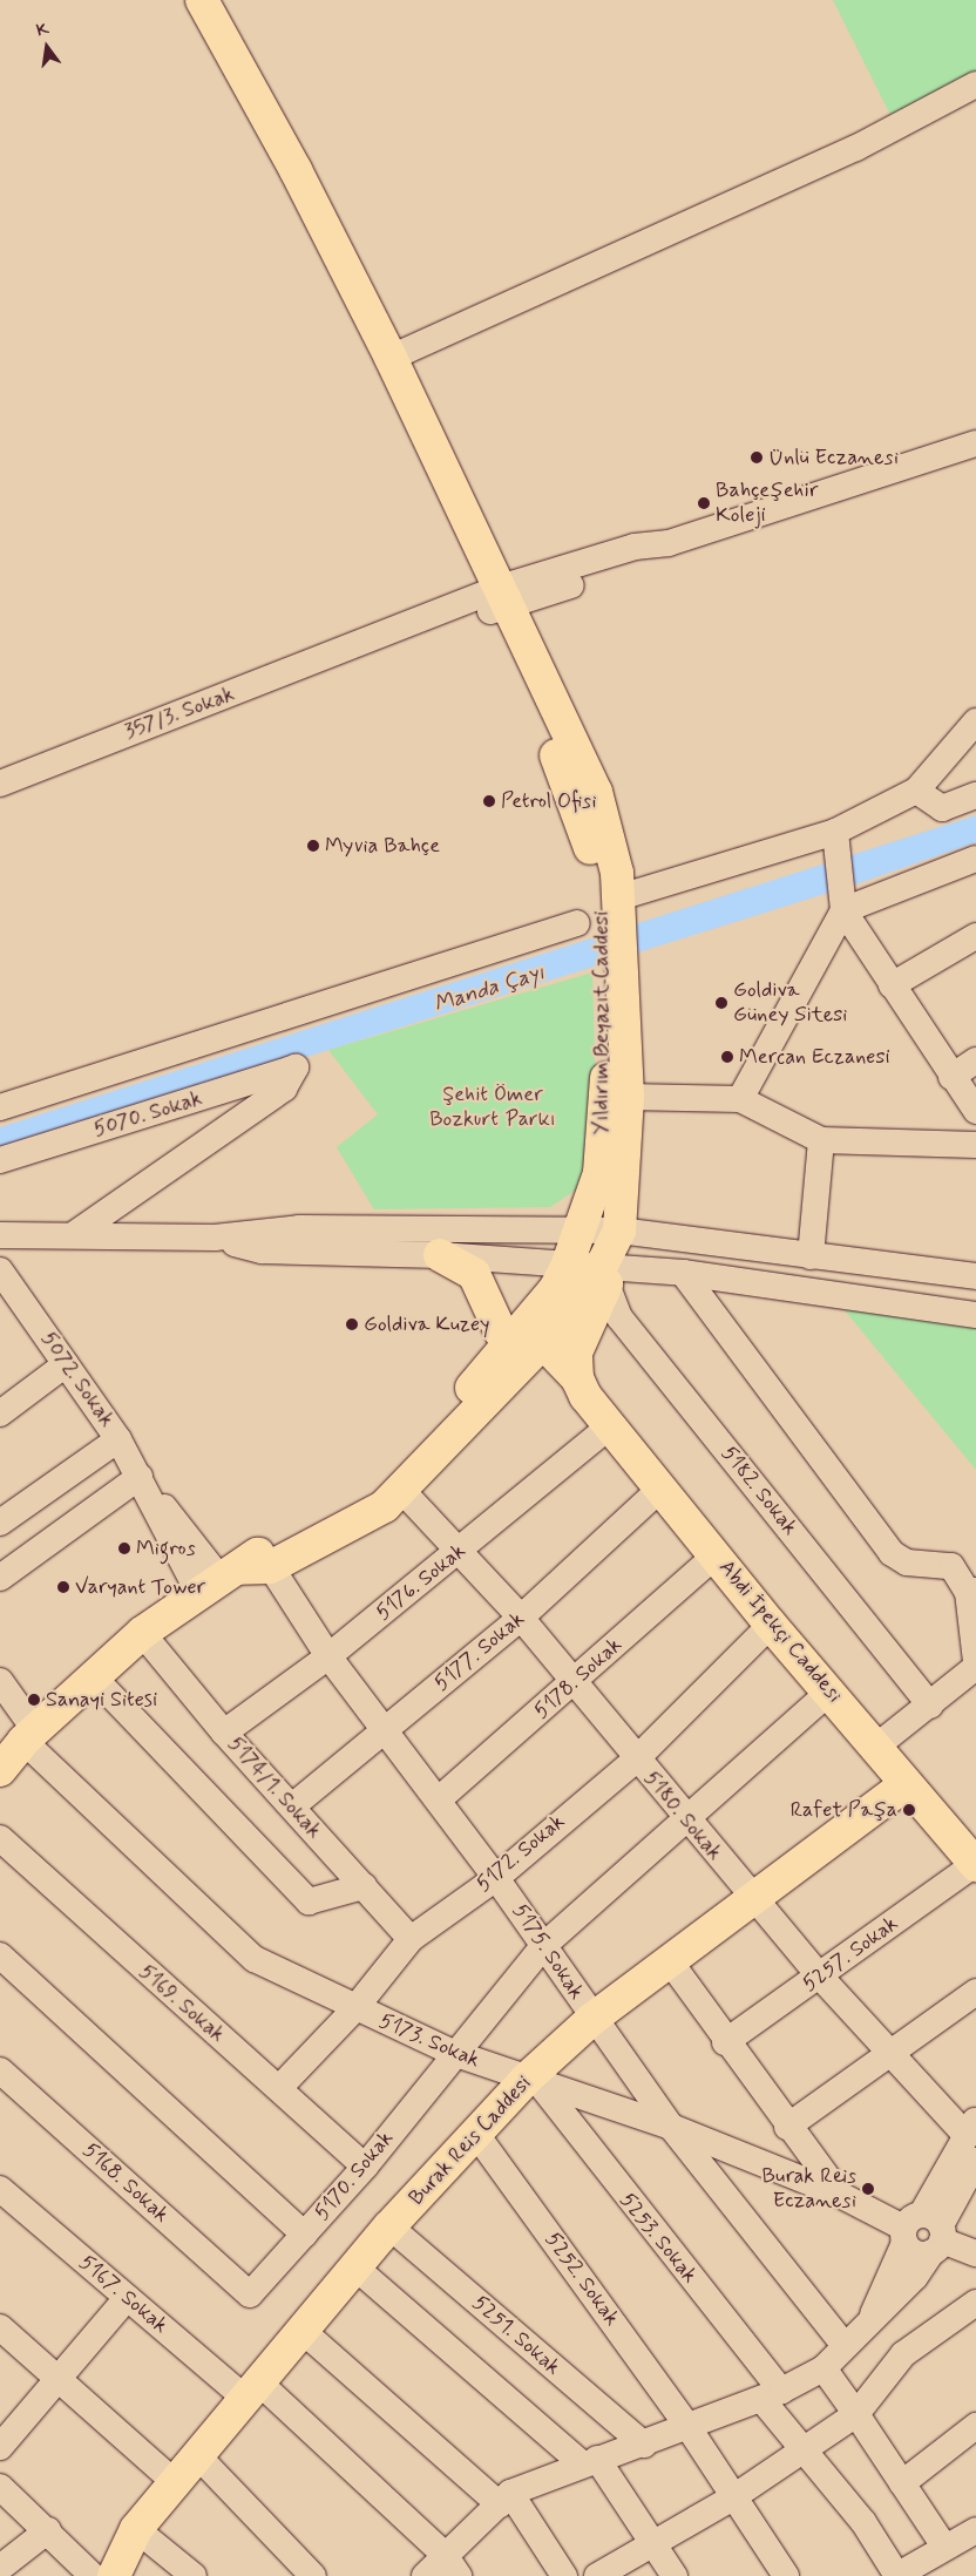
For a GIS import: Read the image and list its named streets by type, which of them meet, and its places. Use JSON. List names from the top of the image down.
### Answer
{
  "streets": {
    "main road": ["Yıldırım Beyazıt Caddesi", "Abdi İpekçi Caddesi", "Burak Reis Caddesi"],
    "street": [
      "357/3. Sokak",
      "5070. Sokak",
      "5072. Sokak",
      "5182. Sokak",
      "5176. Sokak",
      "5177. Sokak",
      "5178. Sokak",
      "5174/1. Sokak",
      "5180. Sokak",
      "5172. Sokak",
      "5175. Sokak",
      "5257. Sokak",
      "5169. Sokak",
      "5173. Sokak",
      "5170. Sokak",
      "5168. Sokak",
      "5253. Sokak",
      "5252. Sokak",
      "5167. Sokak",
      "5251. Sokak"
    ]
  },
  "crossings": [
    ["Yıldırım Beyazıt Caddesi", "5072. Sokak"],
    ["Yıldırım Beyazıt Caddesi", "5182. Sokak"],
    ["Yıldırım Beyazıt Caddesi", "Abdi İpekçi Caddesi"],
    ["Yıldırım Beyazıt Caddesi", "5174/1. Sokak"],
    ["Yıldırım Beyazıt Caddesi", "5180. Sokak"],
    ["Yıldırım Beyazıt Caddesi", "5175. Sokak"],
    ["Yıldırım Beyazıt Caddesi", "5173. Sokak"],
    ["5072. Sokak", "5175. Sokak"],
    ["5176. Sokak", "Abdi İpekçi Caddesi"],
    ["5176. Sokak", "5174/1. Sokak"],
    ["5176. Sokak", "5180. Sokak"],
    ["5176. Sokak", "5175. Sokak"],
    ["Abdi İpekçi Caddesi", "5177. Sokak"],
    ["Abdi İpekçi Caddesi", "5178. Sokak"],
    ["Abdi İpekçi Caddesi", "5172. Sokak"],
    ["Abdi İpekçi Caddesi", "5257. Sokak"],
    ["Abdi İpekçi Caddesi", "Burak Reis Caddesi"],
    ["Abdi İpekçi Caddesi", "5170. Sokak"],
    ["5177. Sokak", "5174/1. Sokak"],
    ["5177. Sokak", "5180. Sokak"],
    ["5177. Sokak", "5175. Sokak"],
    ["5178. Sokak", "5180. Sokak"],
    ["5178. Sokak", "5175. Sokak"],
    ["5174/1. Sokak", "5172. Sokak"],
    ["5180. Sokak", "5172. Sokak"],
    ["5180. Sokak", "5257. Sokak"],
    ["5180. Sokak", "Burak Reis Caddesi"],
    ["5180. Sokak", "5170. Sokak"],
    ["5172. Sokak", "5175. Sokak"],
    ["5172. Sokak", "5169. Sokak"],
    ["5172. Sokak", "5173. Sokak"],
    ["5175. Sokak", "5173. Sokak"],
    ["5175. Sokak", "Burak Reis Caddesi"],
    ["5175. Sokak", "5170. Sokak"],
    ["5169. Sokak", "5170. Sokak"],
    ["5173. Sokak", "Burak Reis Caddesi"],
    ["5173. Sokak", "5170. Sokak"],
    ["5173. Sokak", "5253. Sokak"],
    ["Burak Reis Caddesi", "5253. Sokak"],
    ["Burak Reis Caddesi", "5252. Sokak"],
    ["Burak Reis Caddesi", "5167. Sokak"],
    ["Burak Reis Caddesi", "5251. Sokak"],
    ["5170. Sokak", "5168. Sokak"]
  ],
  "water": ["Manda Çayı"],
  "parks": ["Şehit Ömer Bozkurt Parkı"],
  "places": [
    "Ünlü Eczanesi",
    "Bahçeşehir Koleji",
    "Petrol Ofisi",
    "Myvia Bahçe",
    "Goldiva Güney Sitesi",
    "Mercan Eczanesi",
    "Goldiva Kuzey",
    "Migros",
    "Varyant Tower",
    "Sanayi Sitesi",
    "Rafet Paşa",
    "Burak Reis Eczanesi"
  ],
  "north": "top"
}
